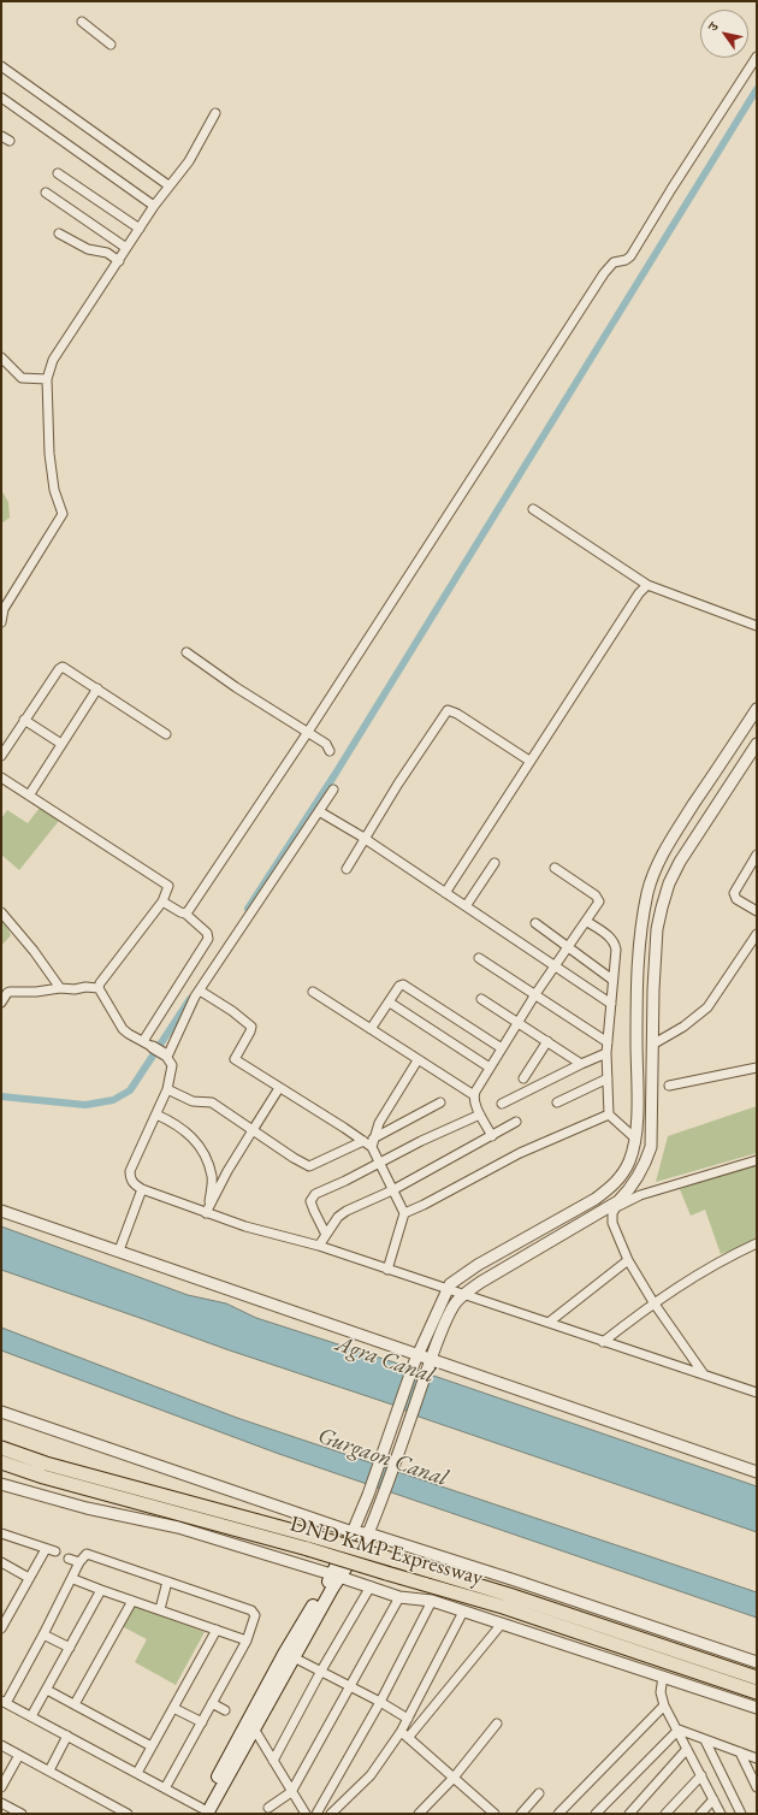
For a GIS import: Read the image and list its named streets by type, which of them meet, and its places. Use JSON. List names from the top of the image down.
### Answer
{
  "streets": {
    "highway": ["DND KMP Expressway"]
  },
  "water": ["Agra Canal", "Gurgaon Canal"],
  "north": "top left"
}
